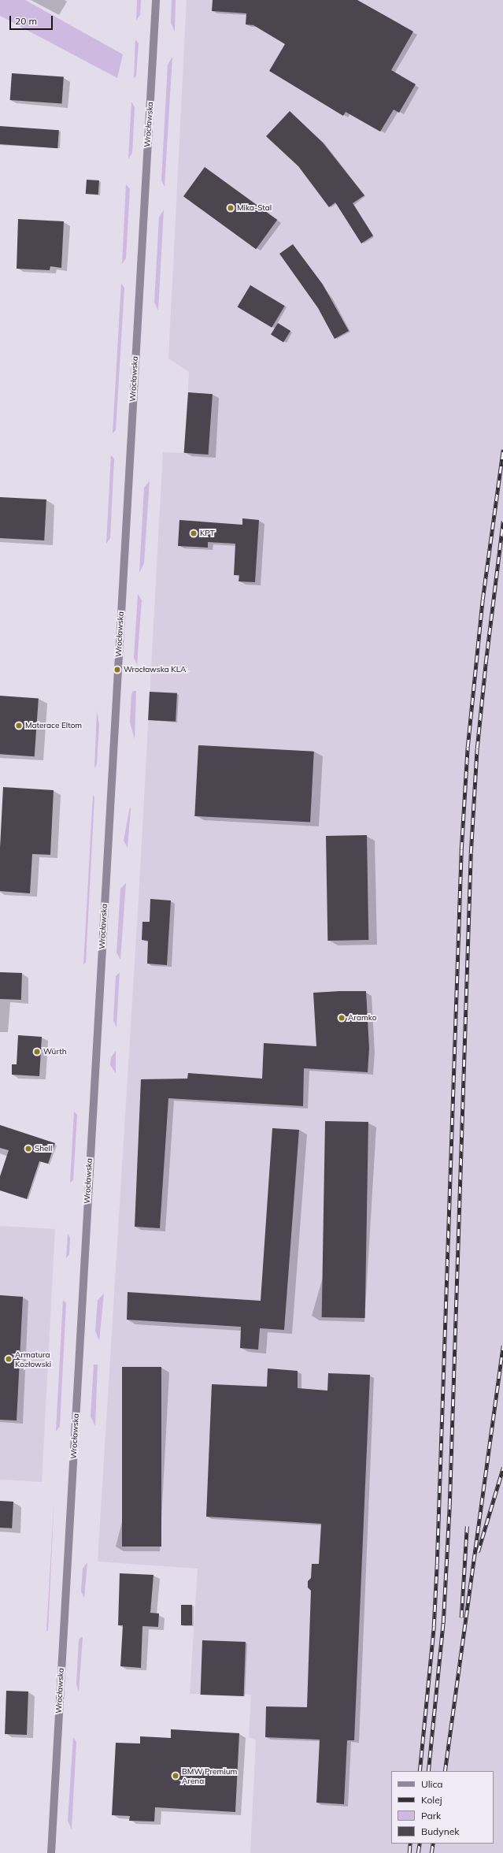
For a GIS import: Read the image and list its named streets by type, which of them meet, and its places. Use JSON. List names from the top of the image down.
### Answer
{
  "streets": {
    "street": ["Wrocławska"]
  },
  "places": [
    "Mika-Stal",
    "KPT",
    "Wrocławska KLA",
    "Materace Eltom",
    "Aramko",
    "Würth",
    "Shell",
    "Armatura Kozłowski",
    "BMW Premium Arena"
  ],
  "legend": [
    "Ulica",
    "Kolej",
    "Park",
    "Budynek"
  ],
  "scale_bar": "20 m"
}
